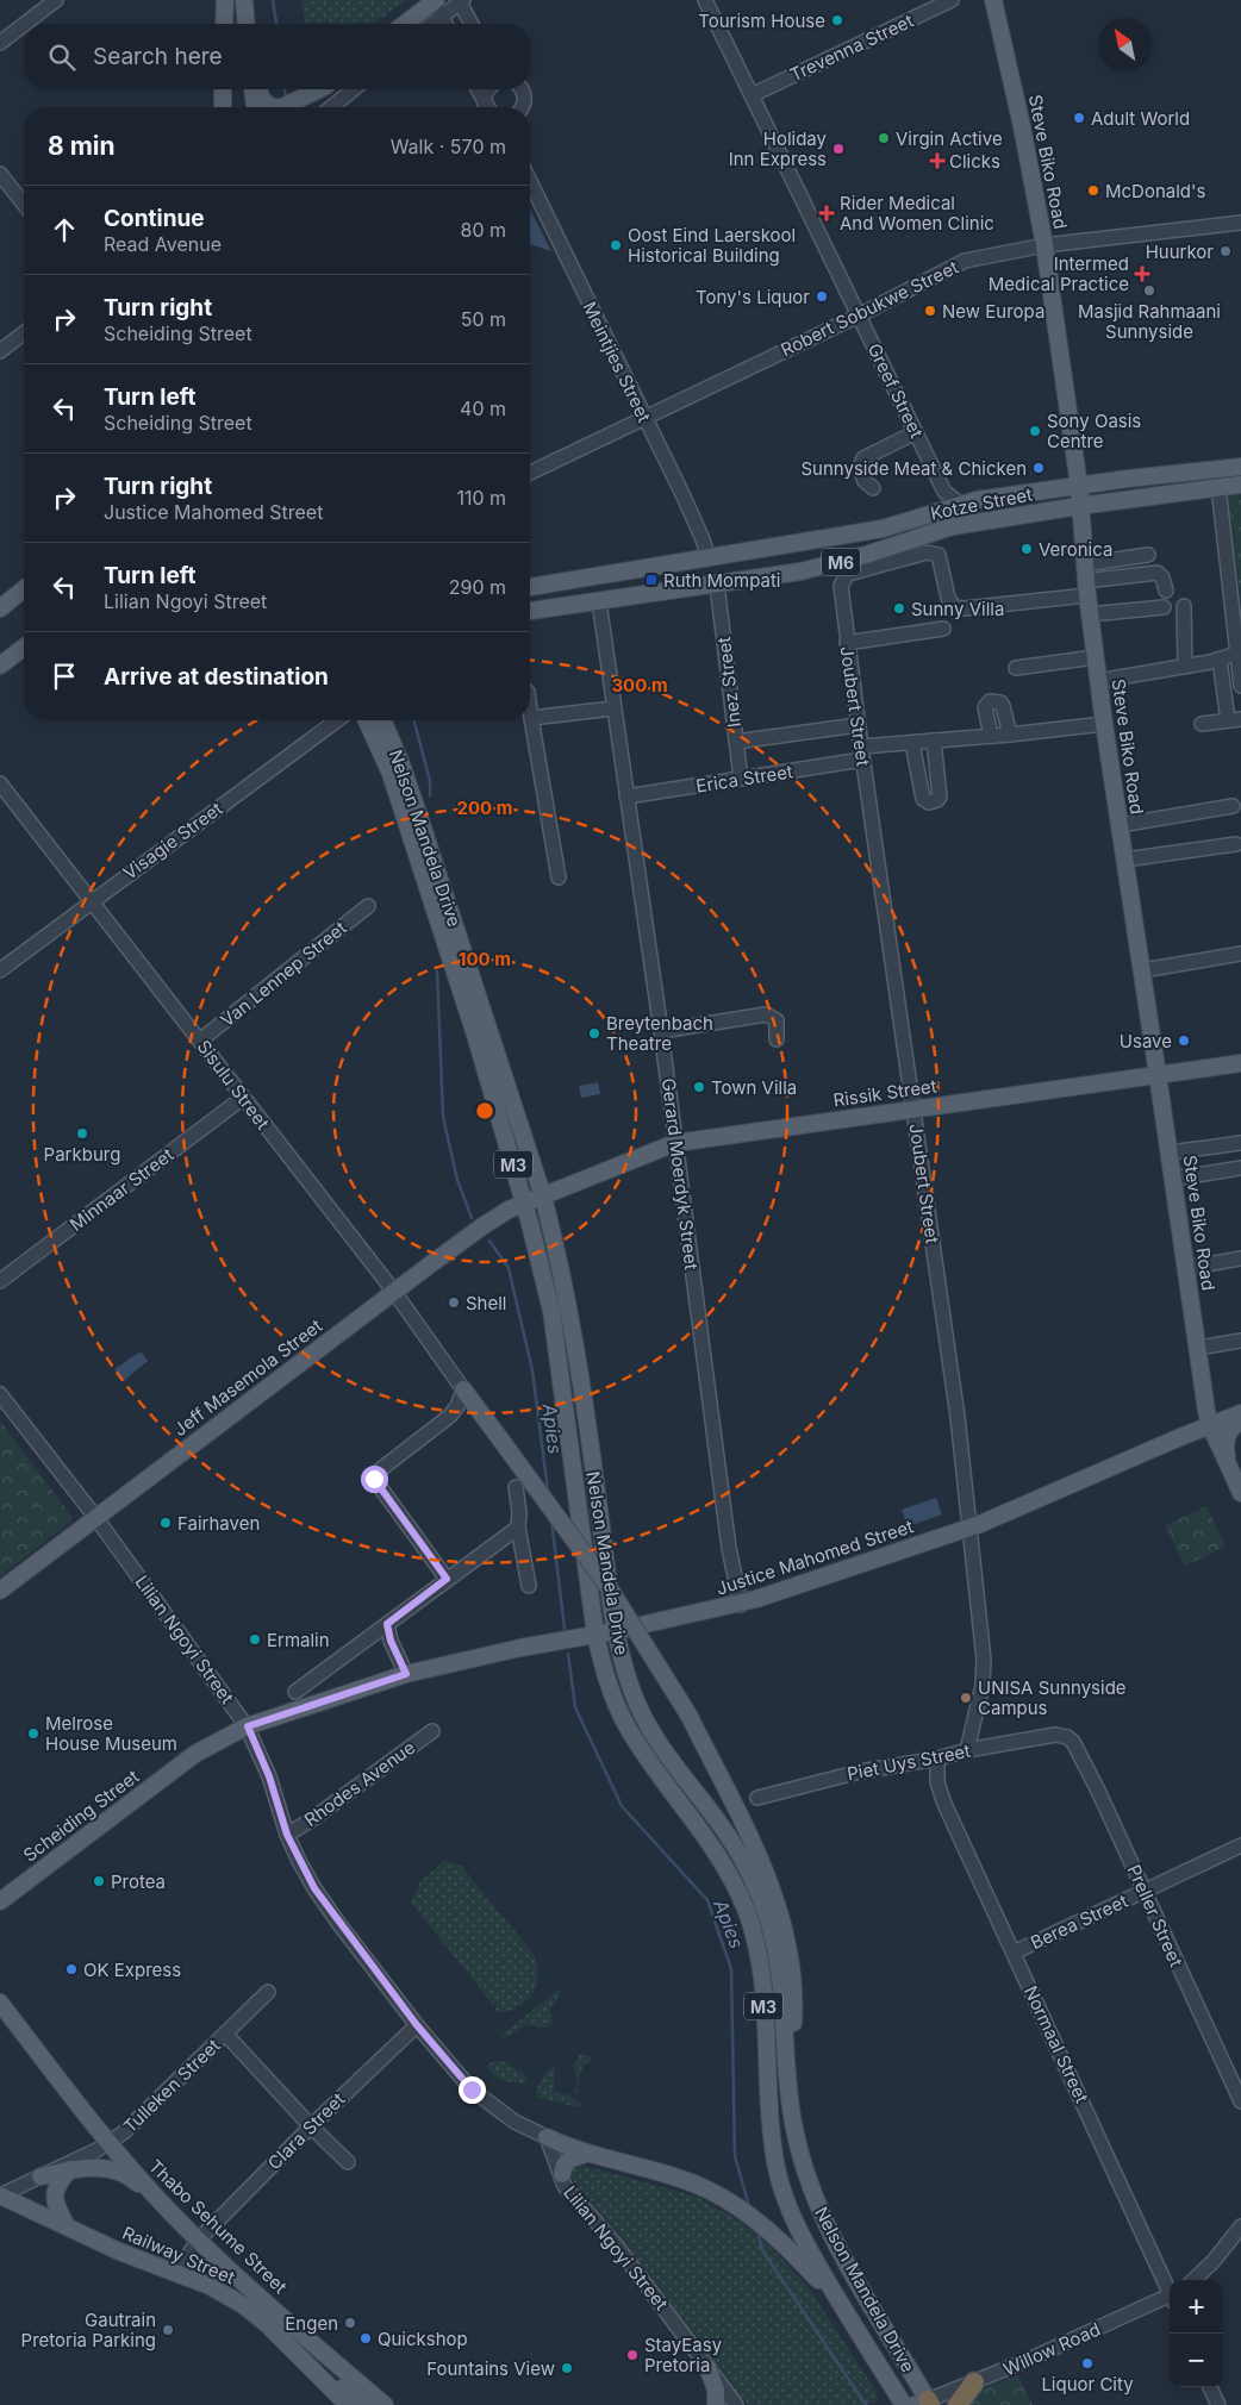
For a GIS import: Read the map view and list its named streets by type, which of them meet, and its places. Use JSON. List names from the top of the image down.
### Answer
{
  "streets": {
    "main road": [
      "Steve Biko Road",
      "Kotze Street",
      "M6",
      "Nelson Mandela Drive",
      "Rissik Street",
      "M3",
      "Jeff Masemola Street",
      "Justice Mahomed Street",
      "Scheiding Street",
      "Thabo Sehume Street",
      "Railway Street"
    ],
    "street": [
      "Trevenna Street",
      "Robert Sobukwe Street",
      "Meintjies Street",
      "Greef Street",
      "Inez Street",
      "Joubert Street",
      "Erica Street",
      "Visagie Street",
      "Van Lennep Street",
      "Sisulu Street",
      "Gerard Moerdyk Street",
      "Minnaar Street",
      "Lilian Ngoyi Street",
      "Piet Uys Street",
      "Rhodes Avenue",
      "Preller Street",
      "Berea Street",
      "Normaal Street",
      "Tulleken Street",
      "Clara Street",
      "Willow Road"
    ]
  },
  "crossings": [
    ["Trevenna Street", "Greef Street"],
    ["Steve Biko Road", "Robert Sobukwe Street"],
    ["Steve Biko Road", "Kotze Street"],
    ["Steve Biko Road", "Joubert Street"],
    ["Steve Biko Road", "Erica Street"],
    ["Steve Biko Road", "Rissik Street"],
    ["Steve Biko Road", "Justice Mahomed Street"],
    ["Robert Sobukwe Street", "Meintjies Street"],
    ["Robert Sobukwe Street", "Greef Street"],
    ["Meintjies Street", "Kotze Street"],
    ["Greef Street", "Kotze Street"],
    ["Kotze Street", "Inez Street"],
    ["Kotze Street", "Gerard Moerdyk Street"],
    ["Inez Street", "Erica Street"],
    ["Joubert Street", "Erica Street"],
    ["Joubert Street", "Rissik Street"],
    ["Joubert Street", "Justice Mahomed Street"],
    ["Joubert Street", "Piet Uys Street"],
    ["Erica Street", "Gerard Moerdyk Street"],
    ["Nelson Mandela Drive", "Rissik Street"],
    ["Nelson Mandela Drive", "Jeff Masemola Street"],
    ["Nelson Mandela Drive", "Justice Mahomed Street"],
    ["Nelson Mandela Drive", "Willow Road"],
    ["Visagie Street", "Sisulu Street"],
    ["Van Lennep Street", "Sisulu Street"],
    ["Sisulu Street", "Minnaar Street"],
    ["Sisulu Street", "Jeff Masemola Street"],
    ["Rissik Street", "Gerard Moerdyk Street"],
    ["Rissik Street", "Jeff Masemola Street"],
    ["Gerard Moerdyk Street", "Justice Mahomed Street"],
    ["Jeff Masemola Street", "Lilian Ngoyi Street"],
    ["Justice Mahomed Street", "Lilian Ngoyi Street"],
    ["Justice Mahomed Street", "Scheiding Street"],
    ["Lilian Ngoyi Street", "Rhodes Avenue"],
    ["Lilian Ngoyi Street", "Scheiding Street"],
    ["Lilian Ngoyi Street", "Clara Street"],
    ["Piet Uys Street", "Preller Street"],
    ["Piet Uys Street", "Normaal Street"],
    ["Preller Street", "Berea Street"],
    ["Berea Street", "Normaal Street"],
    ["Tulleken Street", "Thabo Sehume Street"],
    ["Tulleken Street", "Railway Street"],
    ["Clara Street", "Thabo Sehume Street"],
    ["Clara Street", "Railway Street"]
  ],
  "water": ["Apies"],
  "places": {
    "other": [
      "Tourism House",
      "Adult World",
      "Virgin Active",
      "Holiday Inn Express",
      "McDonald's",
      "Oost Eind Laerskool Historical Building",
      "Huurkor",
      "Masjid Rahmaani Sunnyside",
      "Tony's Liquor",
      "New Europa",
      "Sony Oasis Centre",
      "Sunnyside Meat & Chicken",
      "Veronica",
      "Sunny Villa",
      "Breytenbach Theatre",
      "Usave",
      "Town Villa",
      "Parkburg",
      "Shell",
      "Fairhaven",
      "Ermalin",
      "UNISA Sunnyside Campus",
      "Melrose House Museum",
      "Protea",
      "OK Express",
      "Engen",
      "Gautrain Pretoria Parking",
      "Quickshop",
      "StayEasy Pretoria",
      "Liquor City",
      "Fountains View"
    ],
    "health": ["Clicks", "Rider Medical And Women Clinic", "Intermed Medical Practice"],
    "transit": ["Ruth Mompati"]
  },
  "north": "top left",
  "page": {
    "search": "Search here",
    "heading": ["8 min", "Walk · 570 m"],
    "list": [
      ["Continue", "Read Avenue", "80 m"],
      ["Turn right", "Scheiding Street", "50 m"],
      ["Turn left", "Scheiding Street", "40 m"],
      ["Turn right", "Justice Mahomed Street", "110 m"],
      ["Turn left", "Lilian Ngoyi Street", "290 m"],
      "Arrive at destination"
    ],
    "map_buttons": ["+", "−"]
  },
  "rings": ["300 m", "200 m", "100 m"]
}
